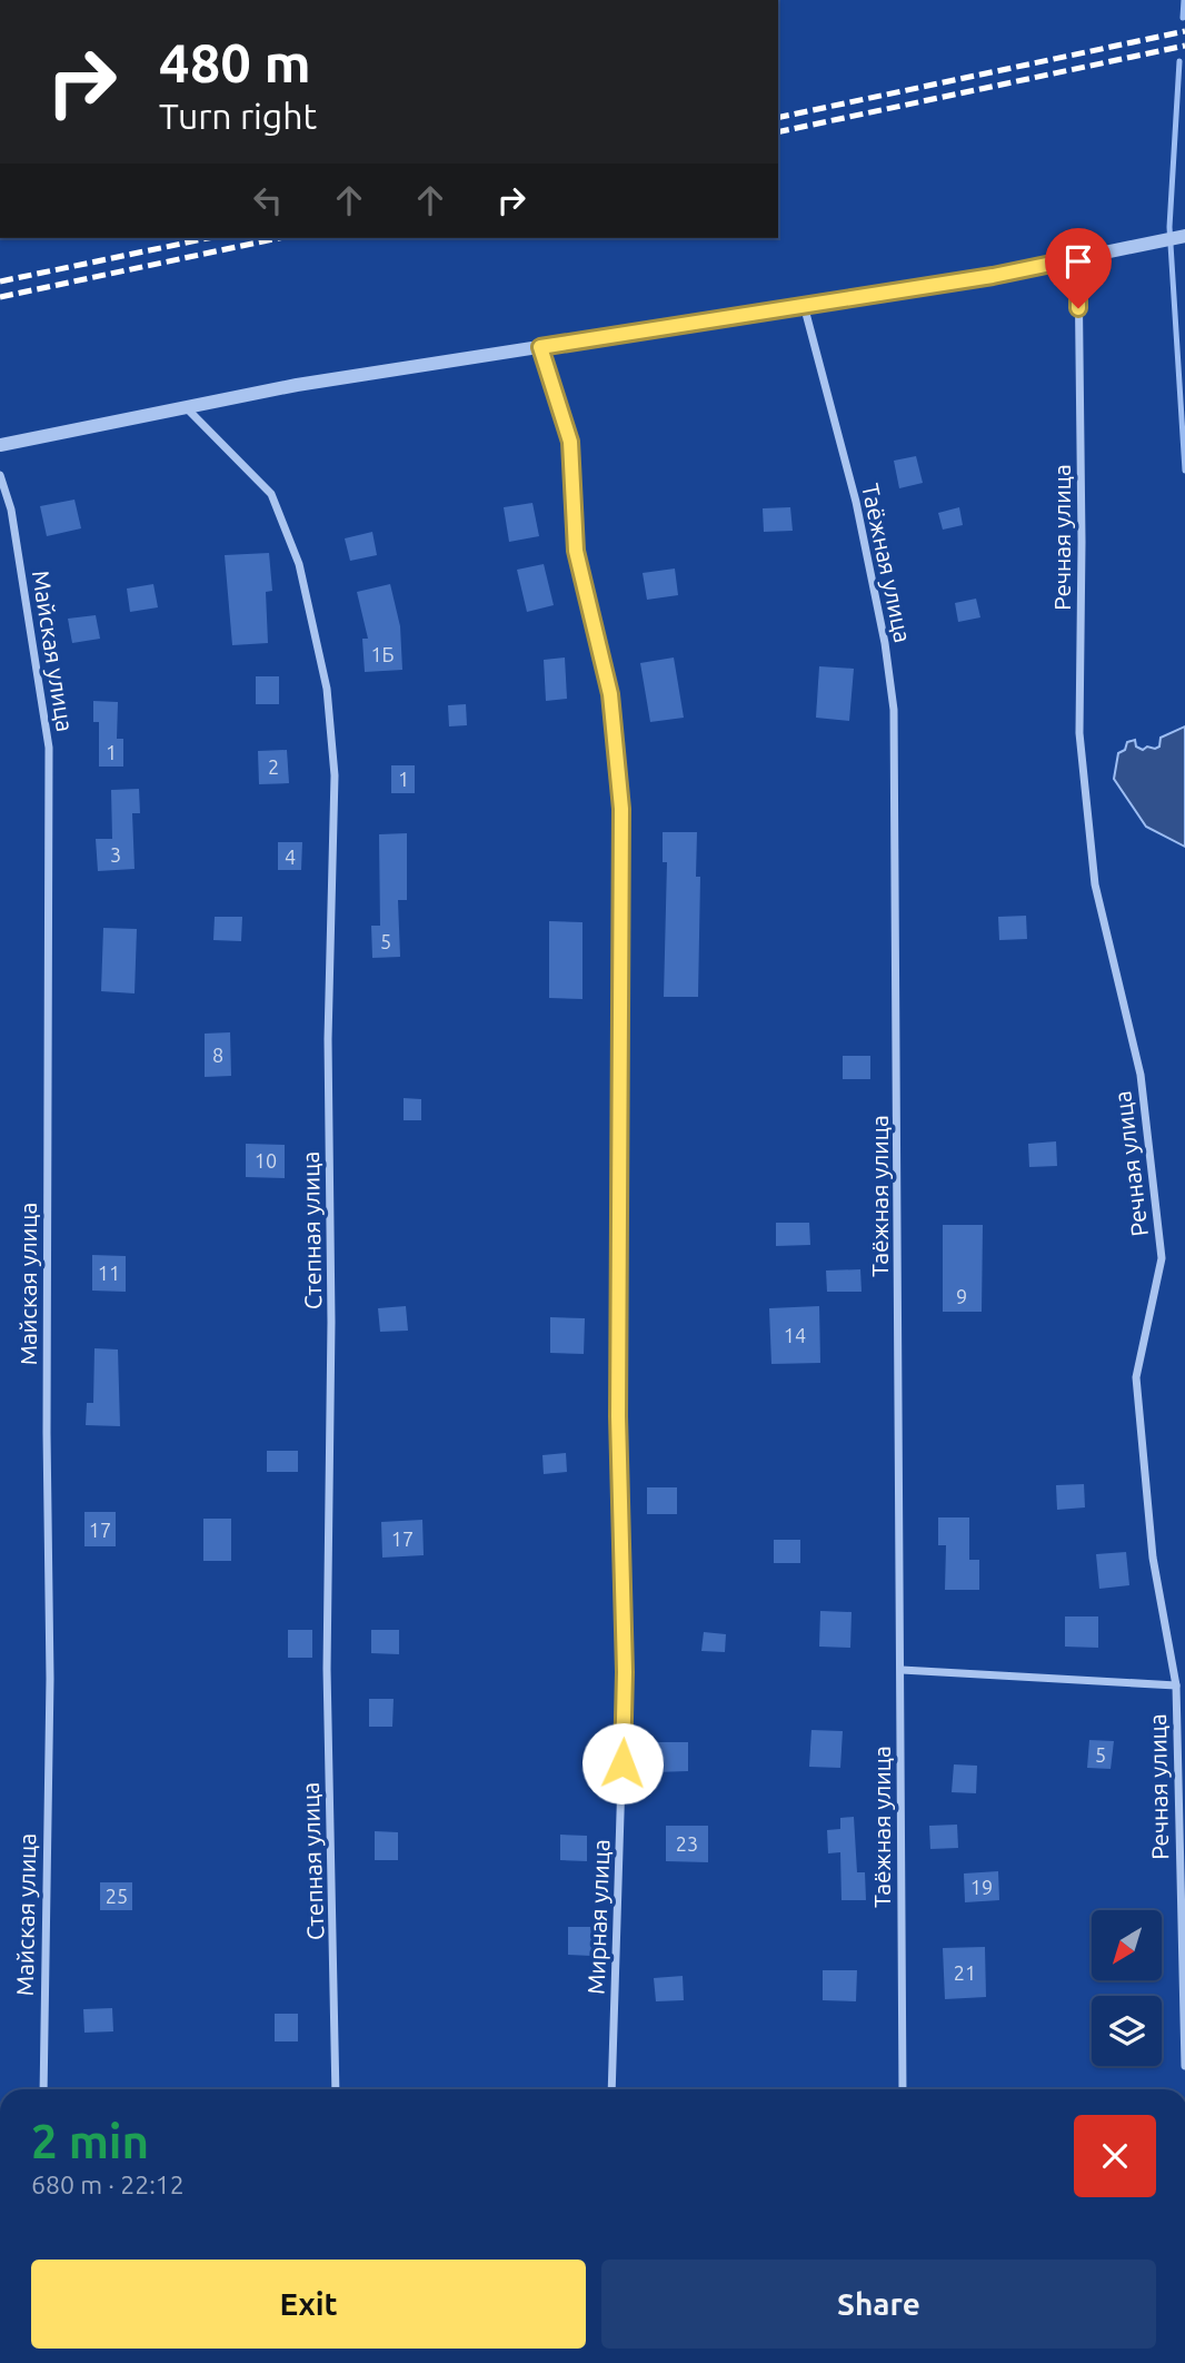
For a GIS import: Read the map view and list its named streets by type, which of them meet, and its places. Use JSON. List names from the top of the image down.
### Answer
{
  "streets": {
    "street": [
      "Речная улица",
      "Таёжная улица",
      "Майская улица",
      "Степная улица",
      "Мирная улица"
    ]
  },
  "house_numbers": [
    "1Б",
    "1",
    "2",
    "1",
    "3",
    "4",
    "5",
    "8",
    "10",
    "11",
    "9",
    "14",
    "17",
    "17",
    "5",
    "23",
    "19",
    "25",
    "21"
  ],
  "north": "bottom left",
  "page": {
    "turn": ["480 m", "Turn right"],
    "heading": ["2 min", "680 m · 22:12"],
    "buttons": ["Exit", "Share"]
  }
}
